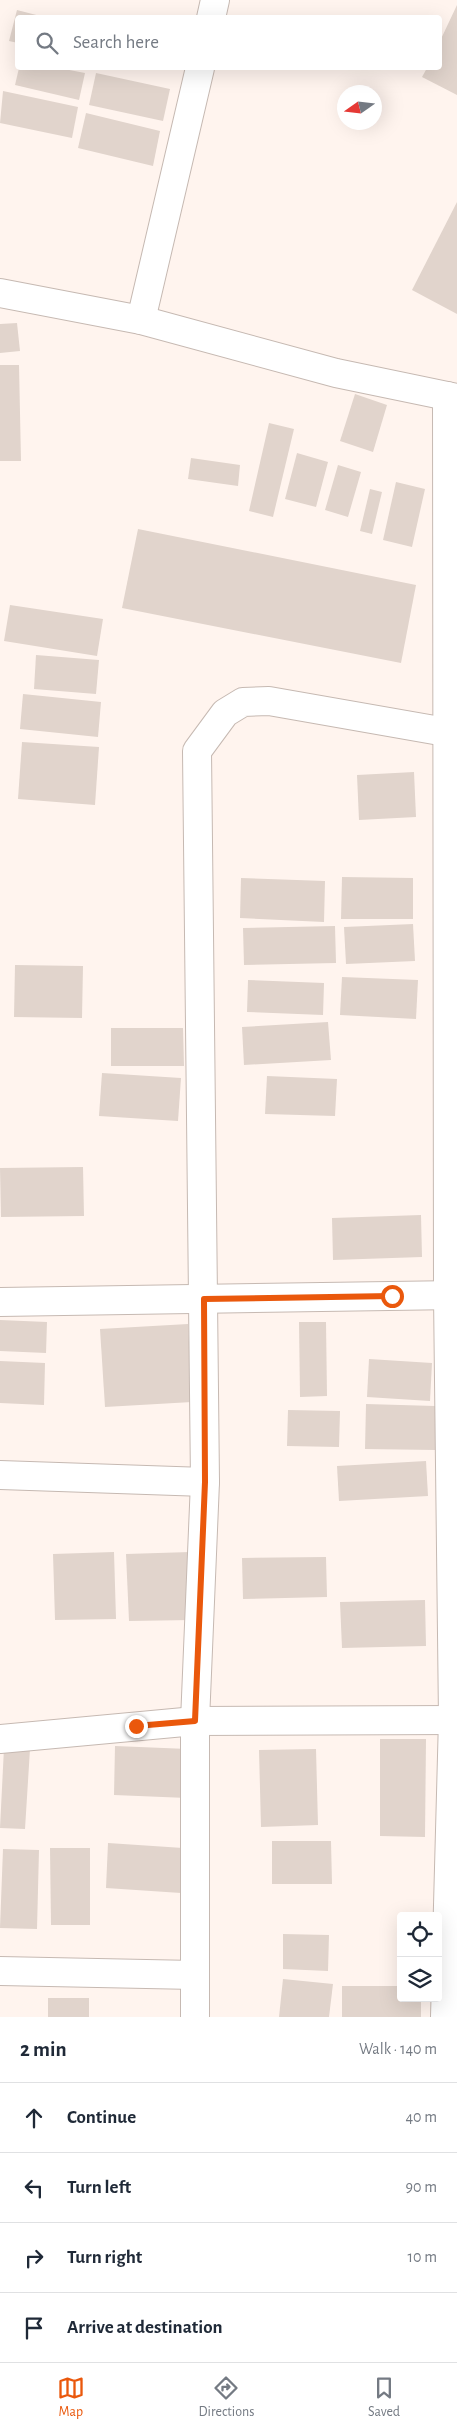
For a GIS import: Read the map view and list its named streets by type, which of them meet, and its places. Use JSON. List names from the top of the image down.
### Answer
{
  "north": "left",
  "page": {
    "search": "Search here",
    "heading": ["2 min", "Walk · 140 m"],
    "list": [
      ["Continue", "40 m"],
      ["Turn left", "90 m"],
      ["Turn right", "10 m"],
      "Arrive at destination"
    ],
    "nav": ["Map", "Directions", "Saved"]
  }
}
